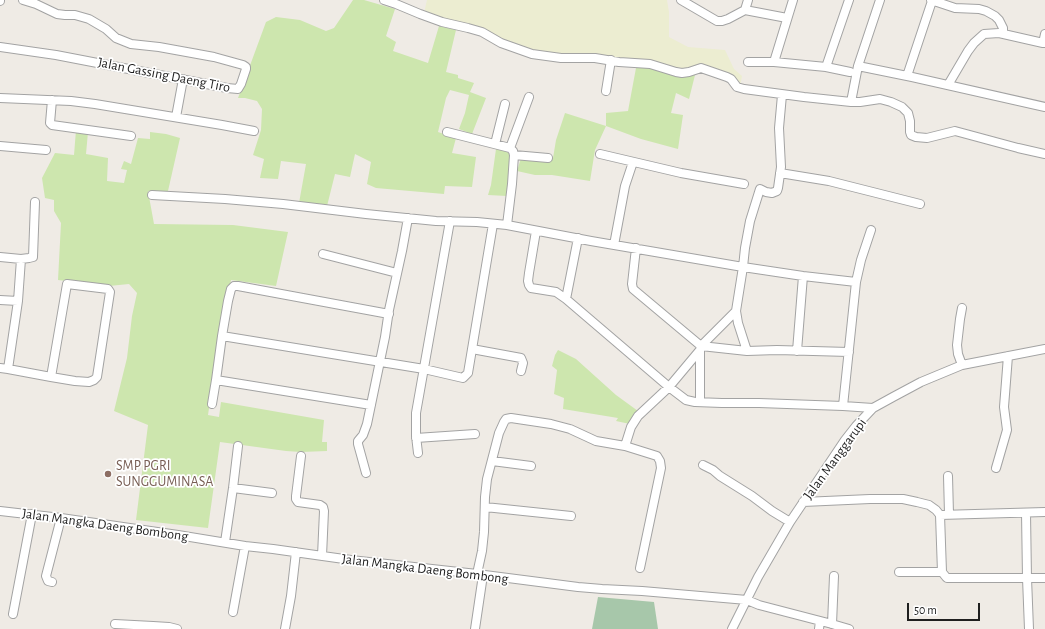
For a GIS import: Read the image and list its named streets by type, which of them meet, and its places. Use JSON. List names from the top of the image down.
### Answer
{
  "streets": {
    "street": ["Jalan Gassing Daeng Tiro", "Jalan Manggarupi", "Jalan Mangka Daeng Bombong"]
  },
  "crossings": [
    ["Jalan Manggarupi", "Jalan Mangka Daeng Bombong"]
  ],
  "places": ["SMP PGRI SUNGGUMINASA"],
  "scale_bar": "50 m"
}
